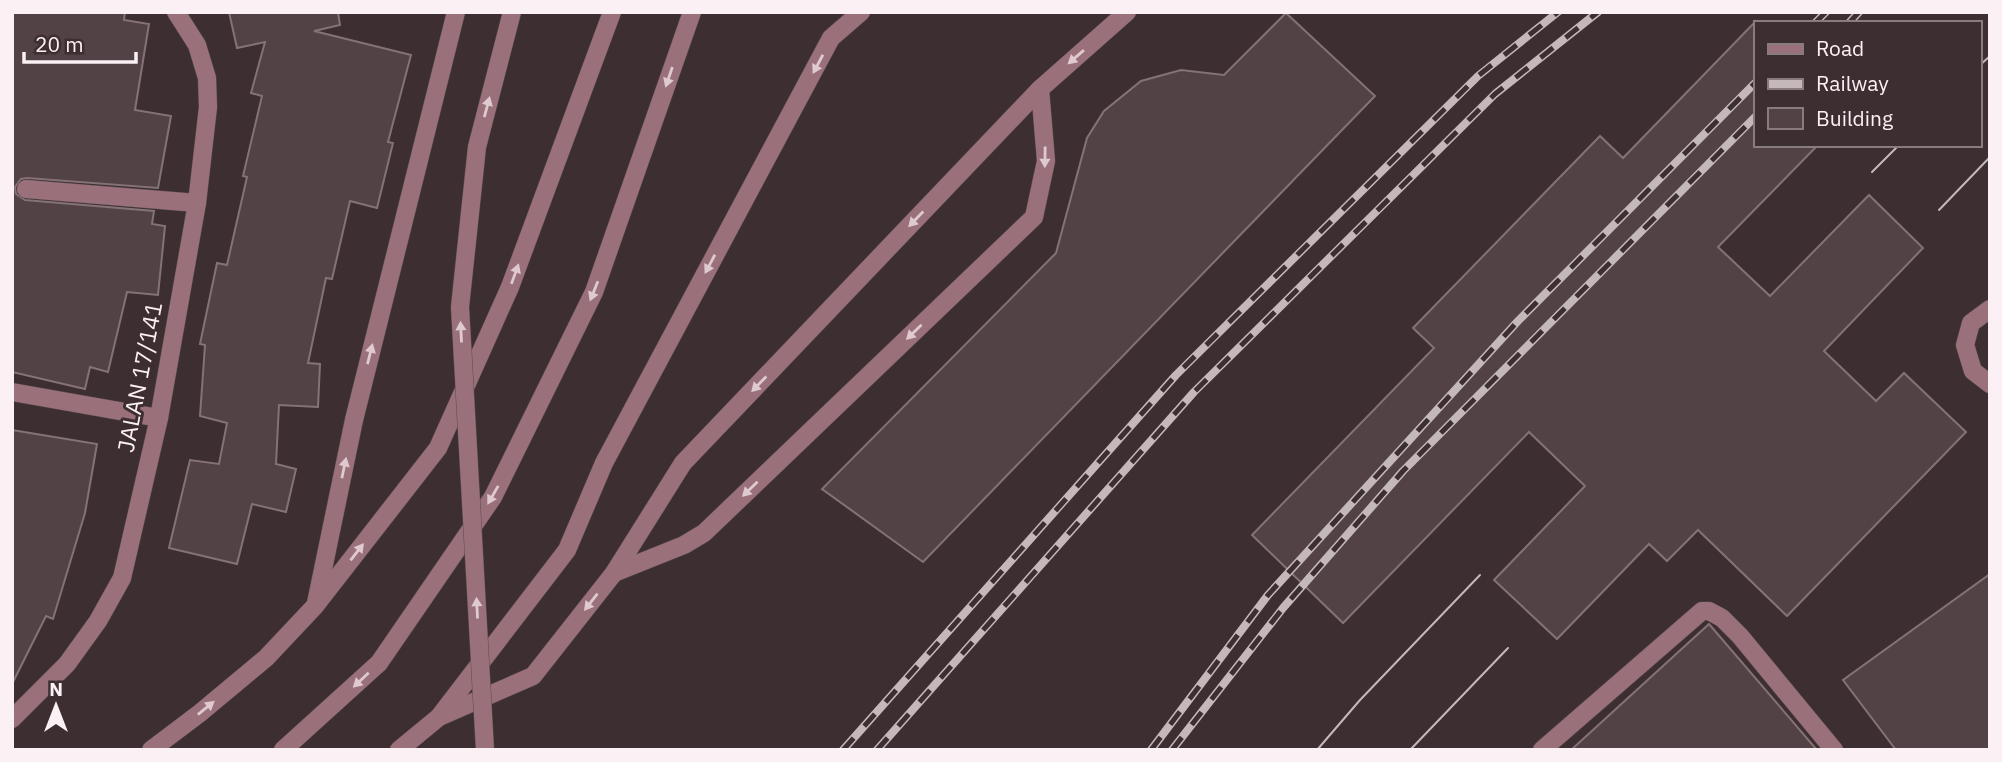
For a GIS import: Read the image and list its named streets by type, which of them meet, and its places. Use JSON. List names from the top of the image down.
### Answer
{
  "streets": {
    "street": ["JALAN 17/141"]
  },
  "legend": ["Road", "Railway", "Building"],
  "scale_bar": "20 m",
  "north": "top"
}
